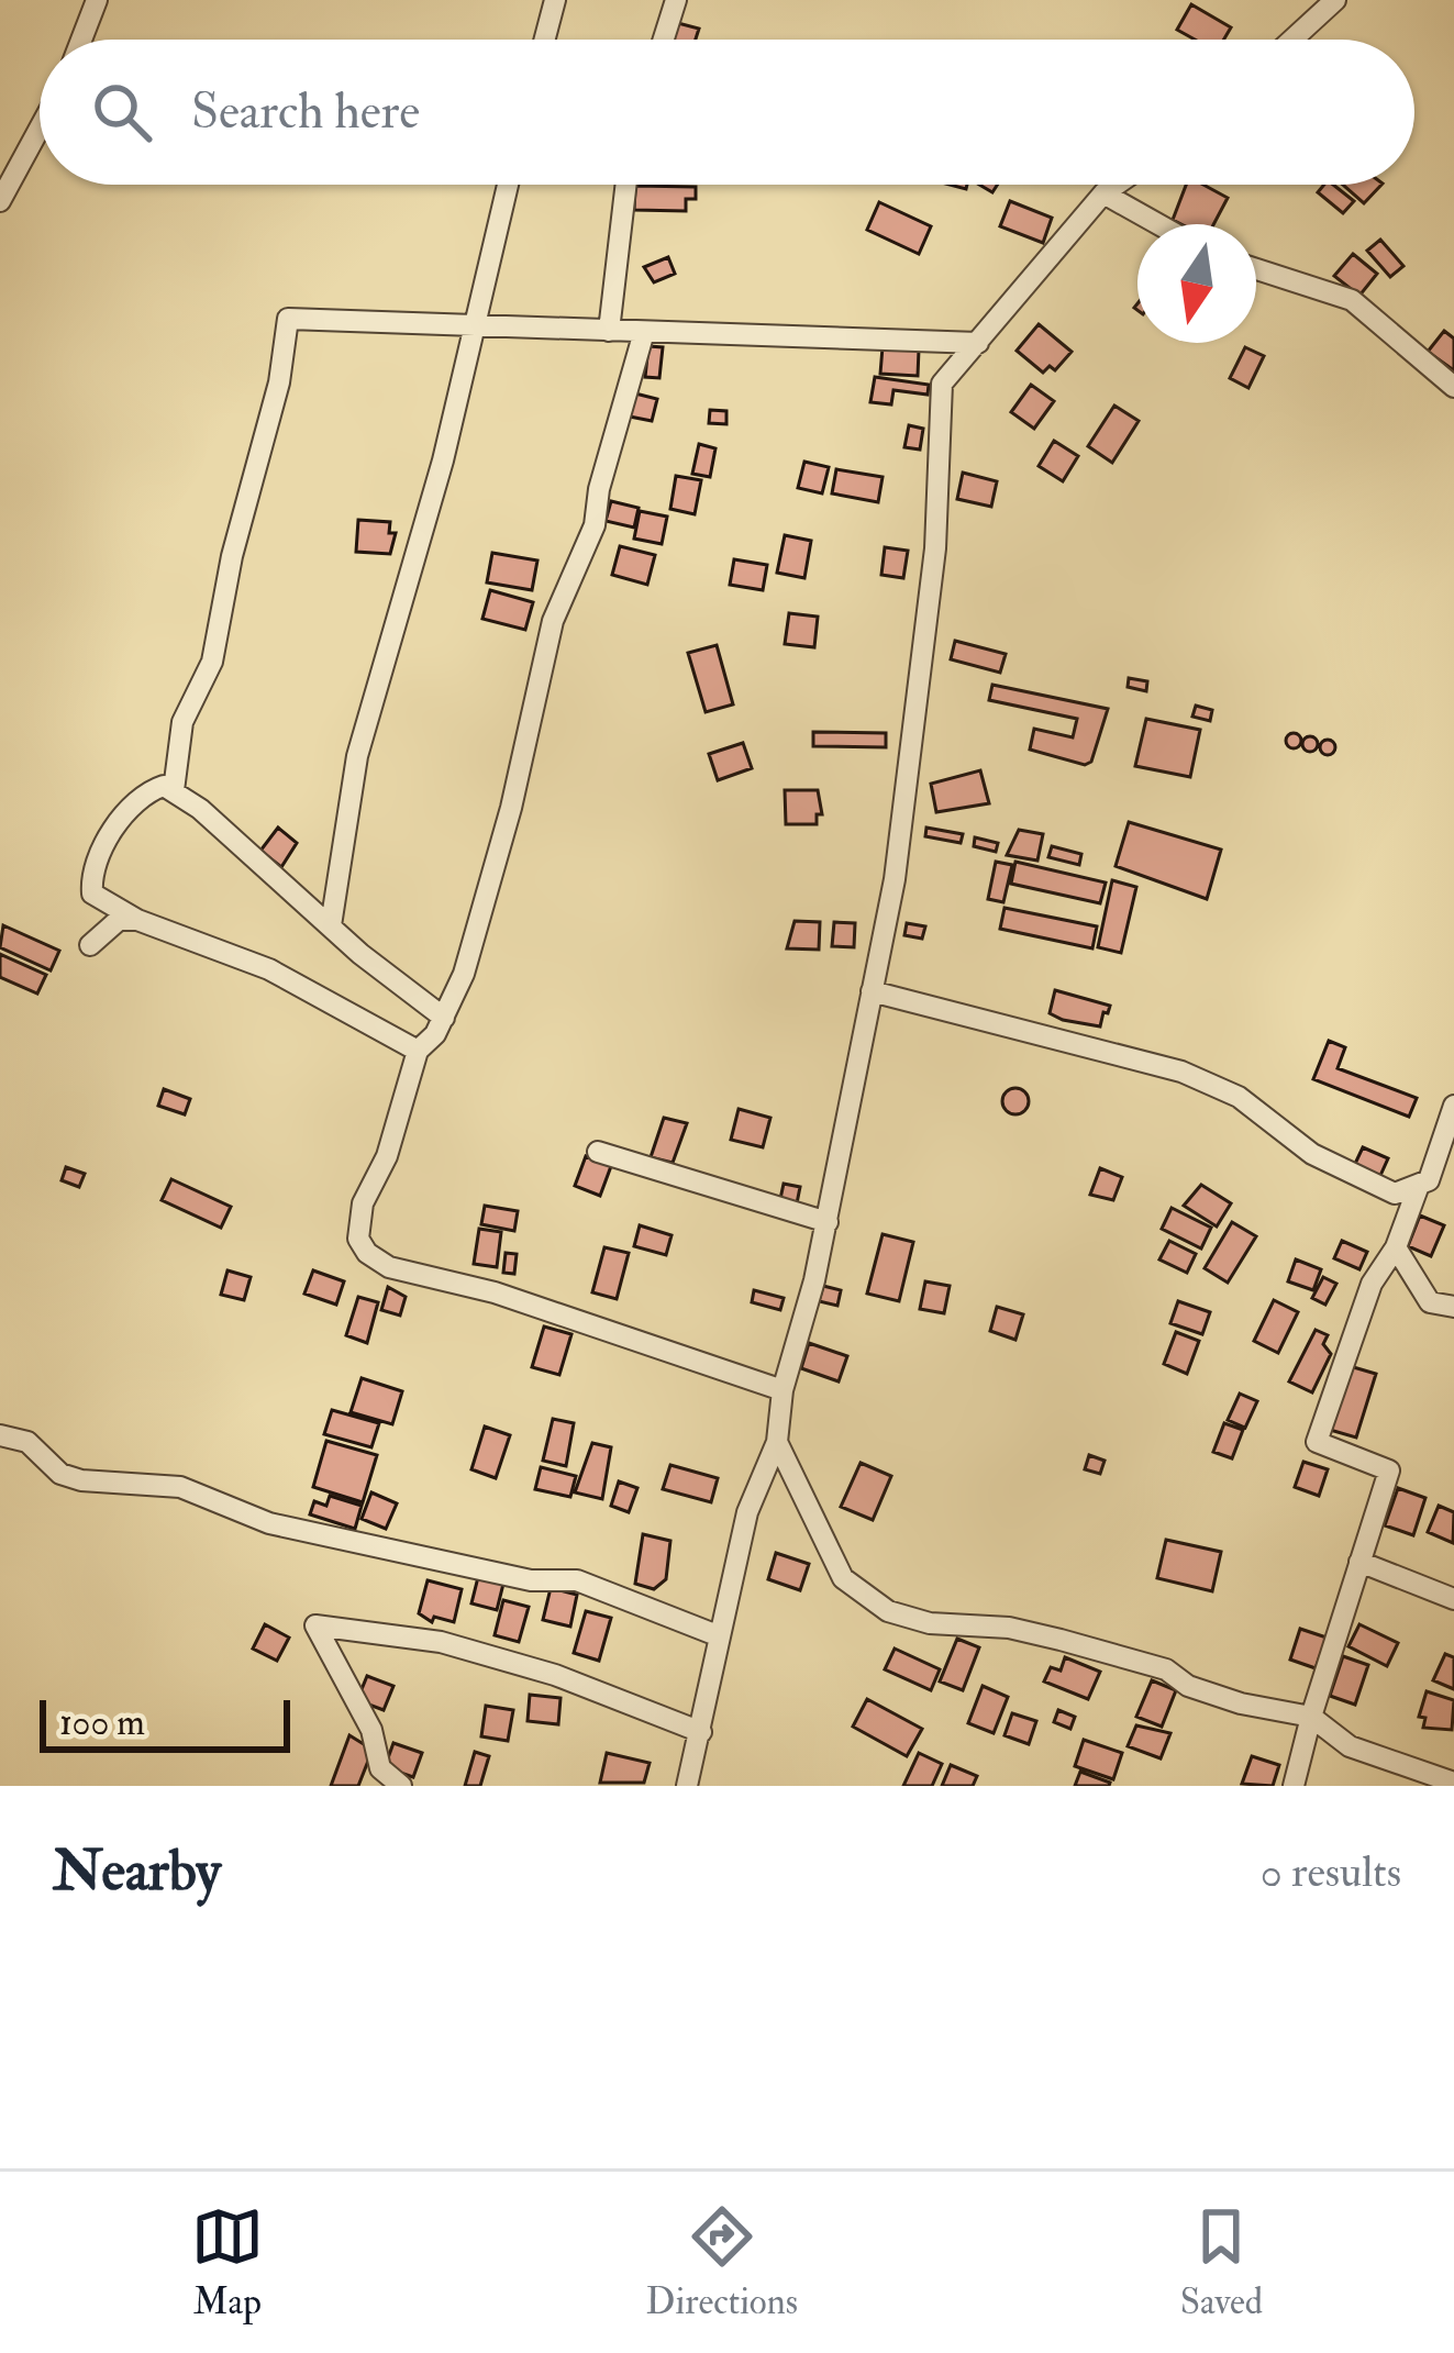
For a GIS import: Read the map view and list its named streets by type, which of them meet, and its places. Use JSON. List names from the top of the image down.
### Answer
{
  "scale_bar": "100 m",
  "north": "bottom",
  "page": {
    "search": "Search here",
    "scale": "100 m",
    "heading": ["Nearby", "0 results"],
    "nav": ["Map", "Directions", "Saved"]
  }
}
